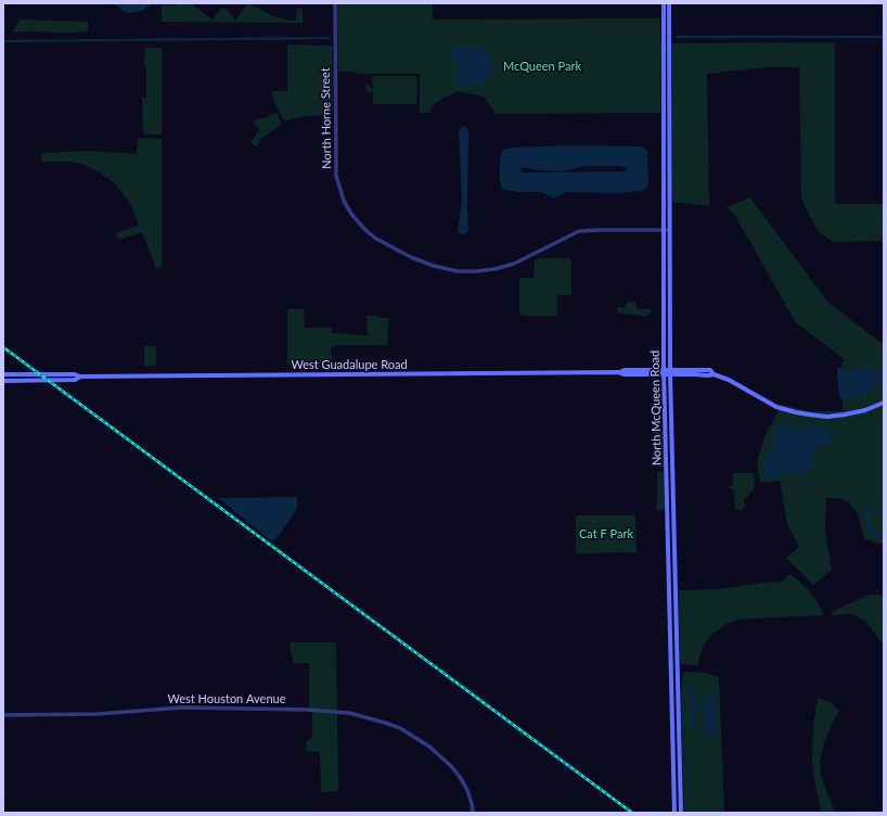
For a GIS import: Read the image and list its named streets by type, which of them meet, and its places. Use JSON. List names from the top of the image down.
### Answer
{
  "streets": {
    "main road": ["West Guadalupe Road", "North McQueen Road"],
    "street": ["North Horne Street", "West Houston Avenue"]
  },
  "crossings": [
    ["North Horne Street", "North McQueen Road"],
    ["West Guadalupe Road", "North McQueen Road"]
  ],
  "parks": ["McQueen Park", "Cat F Park"]
}
